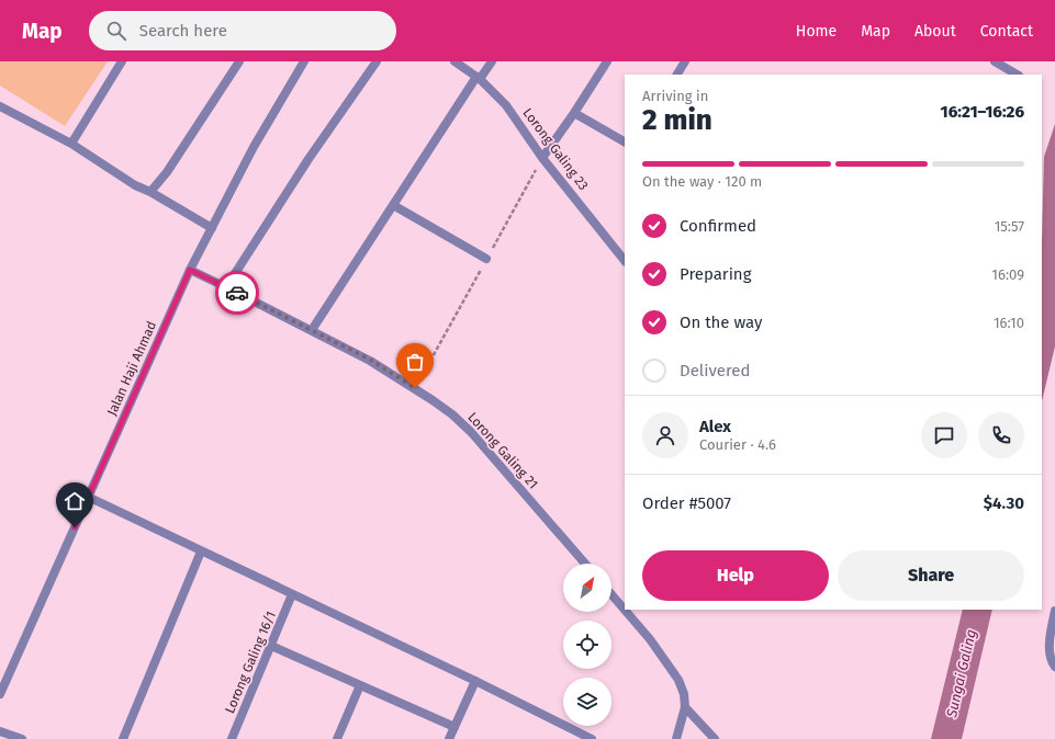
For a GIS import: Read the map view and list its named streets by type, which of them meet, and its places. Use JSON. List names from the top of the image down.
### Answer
{
  "streets": {
    "street": [
      "Lorong Galing 23",
      "Jalan Haji Ahmad",
      "Lorong Galing 21",
      "Lorong Galing 16/1"
    ]
  },
  "crossings": [
    ["Jalan Haji Ahmad", "Lorong Galing 21"]
  ],
  "water": ["Sungai Galing"],
  "north": "top right",
  "page": {
    "header": "Map",
    "search": "Search here",
    "nav": [
      "Home",
      "Map",
      "About",
      "Contact"
    ],
    "heading": ["2 min", "Arriving in", "16:21–16:26"],
    "panel": [
      "Alex",
      "Courier · 4.6",
      "Order #5007",
      "$4.30"
    ],
    "bar": "On the way · 120 m",
    "list": [
      ["Confirmed", "15:57"],
      ["Preparing", "16:09"],
      ["On the way", "16:10"],
      "Delivered"
    ],
    "buttons": ["Help", "Share"]
  }
}
